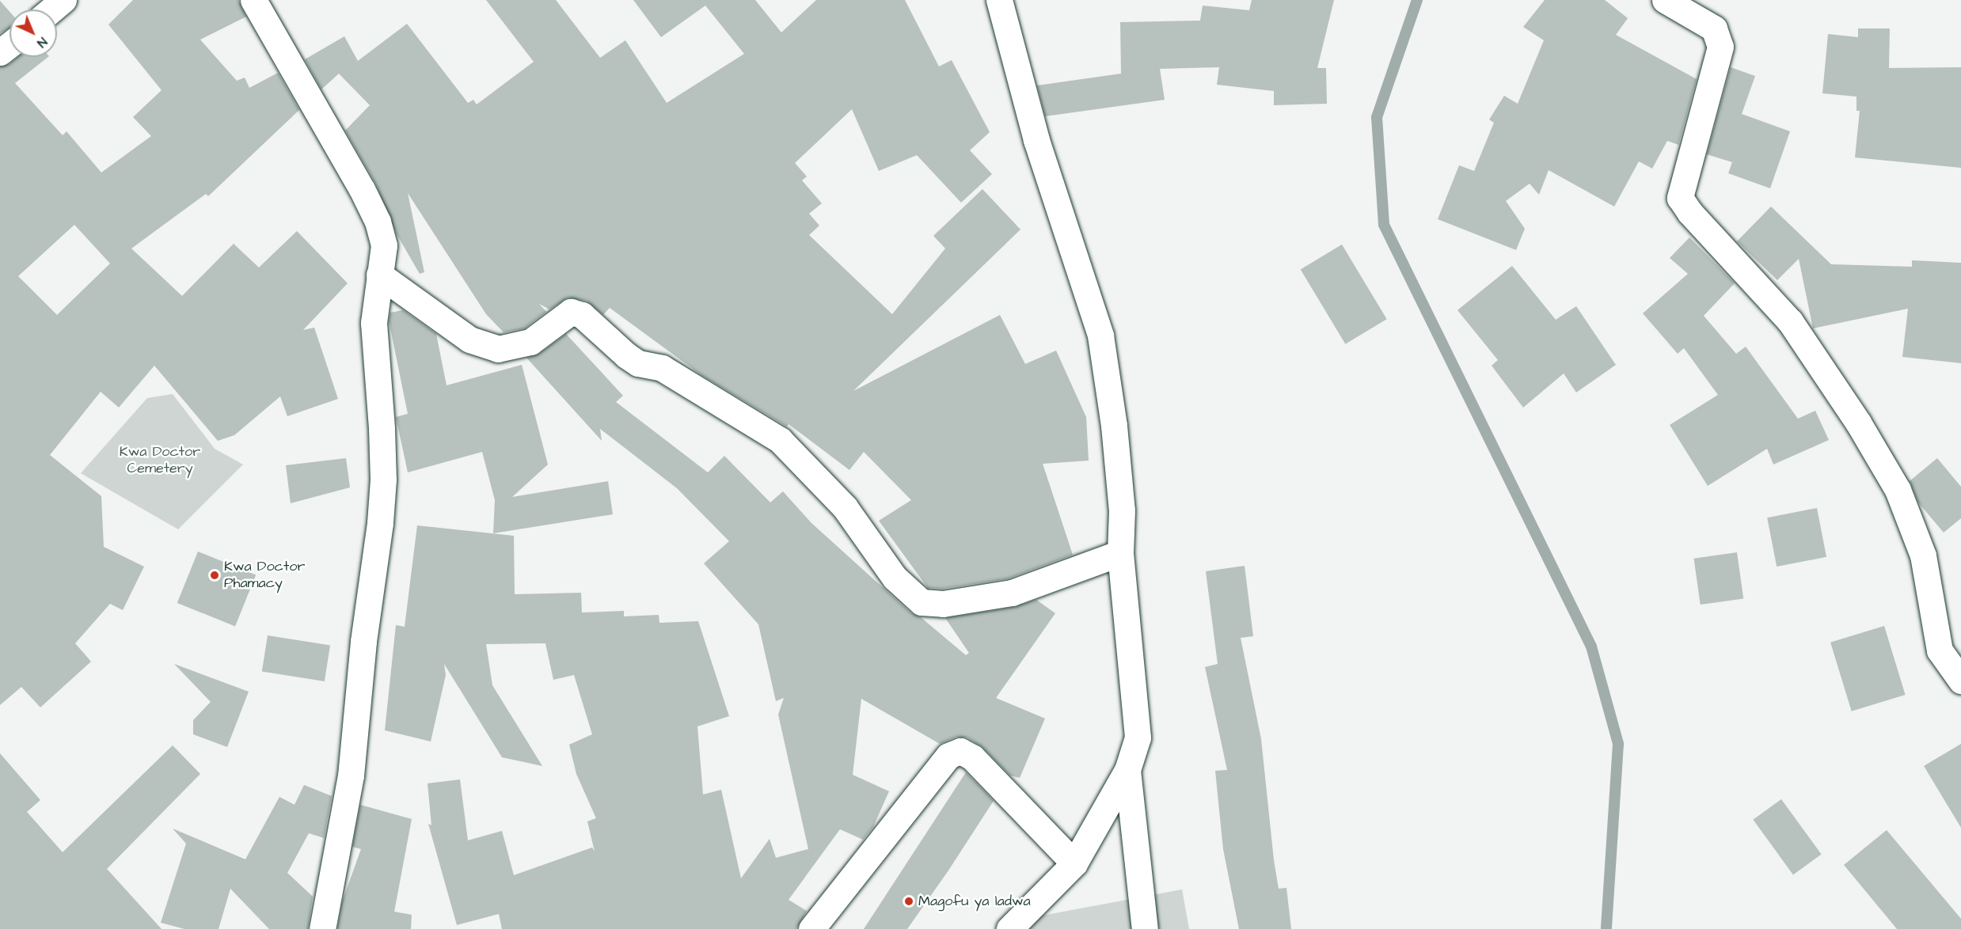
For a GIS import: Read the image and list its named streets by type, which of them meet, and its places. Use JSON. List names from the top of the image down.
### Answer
{
  "parks": ["Kwa Doctor Cemetery"],
  "places": ["Kwa Doctor Phamacy", "Magofu ya ladwa"],
  "north": "bottom right"
}
